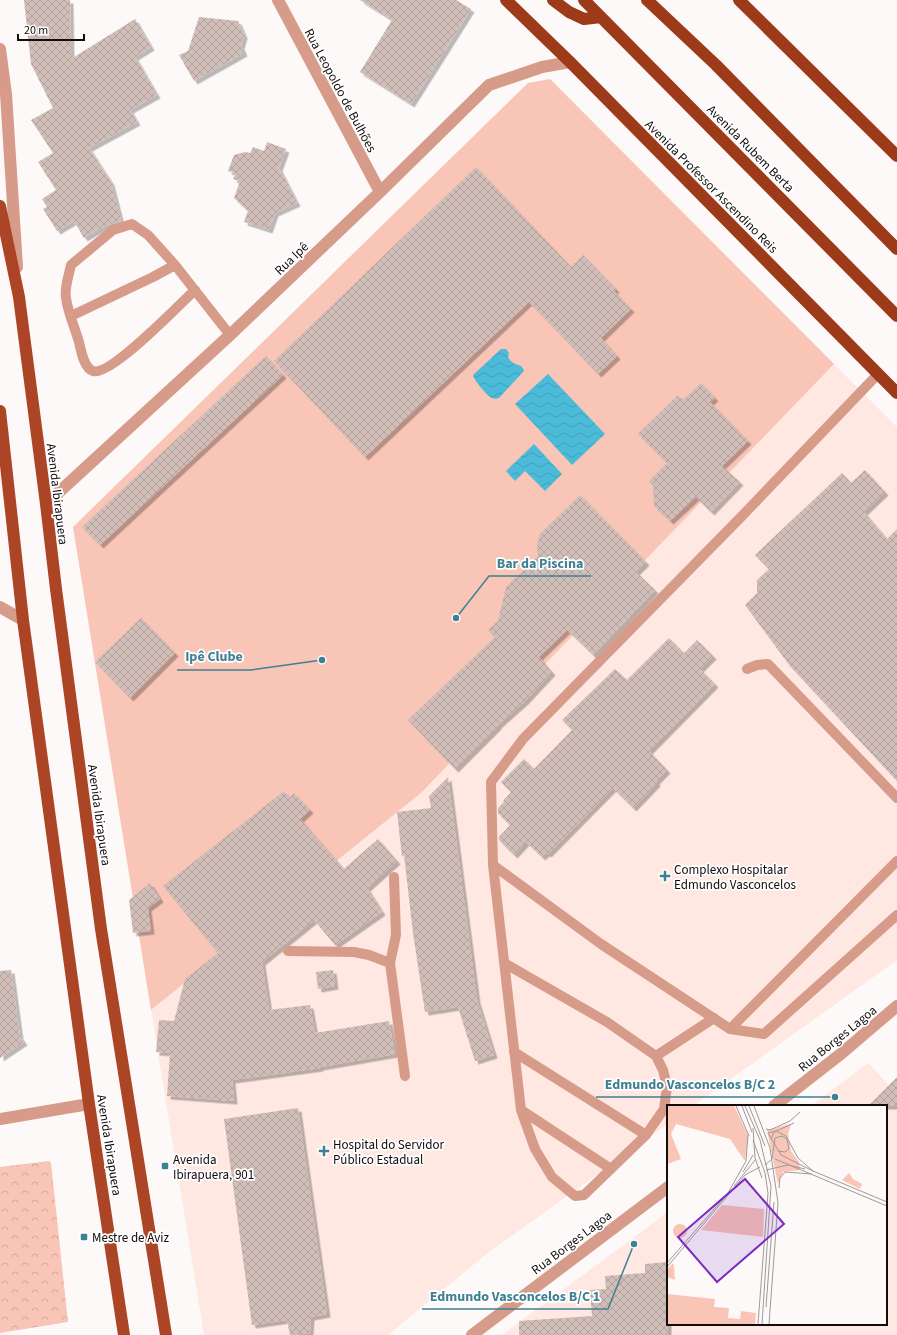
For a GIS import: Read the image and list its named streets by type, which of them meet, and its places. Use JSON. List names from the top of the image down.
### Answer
{
  "streets": {
    "highway": ["Avenida Rubem Berta", "Avenida Professor Ascendino Reis"],
    "main road": ["Avenida Ibirapuera"],
    "street": ["Rua Leopoldo de Bulhões", "Rua Ipê", "Rua Borges Lagoa"]
  },
  "crossings": [
    ["Rua Leopoldo de Bulhões", "Rua Ipê"],
    ["Avenida Professor Ascendino Reis", "Rua Ipê"],
    ["Rua Ipê", "Avenida Ibirapuera"]
  ],
  "places": {
    "other": [
      "Bar da Piscina",
      "Ipê Clube",
      "Edmundo Vasconcelos B/C 2",
      "Edmundo Vasconcelos B/C 1"
    ],
    "health": ["Complexo Hospitalar Edmundo Vasconcelos", "Hospital do Servidor Público Estadual"],
    "transit": ["Avenida Ibirapuera, 901", "Mestre de Aviz"]
  },
  "scale_bar": "20 m"
}
